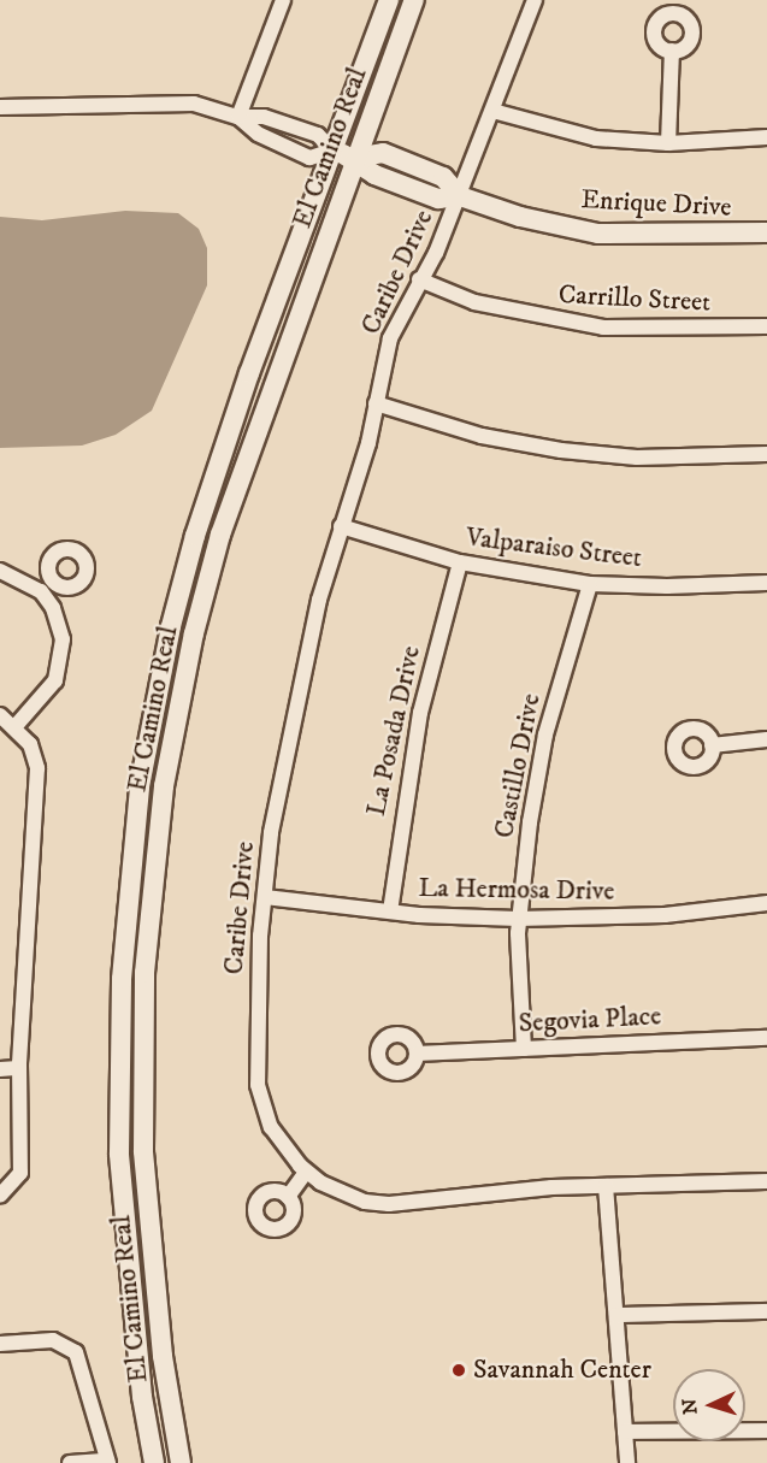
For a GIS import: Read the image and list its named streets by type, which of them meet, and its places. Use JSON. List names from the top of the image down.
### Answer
{
  "streets": {
    "main road": ["El Camino Real", "Enrique Drive"],
    "street": [
      "Caribe Drive",
      "Carrillo Street",
      "Valparaiso Street",
      "La Posada Drive",
      "Castillo Drive",
      "La Hermosa Drive",
      "Segovia Place"
    ]
  },
  "crossings": [
    ["El Camino Real", "Enrique Drive"],
    ["Enrique Drive", "Caribe Drive"],
    ["Caribe Drive", "Carrillo Street"],
    ["Caribe Drive", "Valparaiso Street"],
    ["Caribe Drive", "La Hermosa Drive"],
    ["Valparaiso Street", "La Posada Drive"],
    ["Valparaiso Street", "Castillo Drive"],
    ["La Posada Drive", "La Hermosa Drive"],
    ["Castillo Drive", "La Hermosa Drive"],
    ["Castillo Drive", "Segovia Place"]
  ],
  "places": ["Savannah Center"],
  "north": "left"
}
